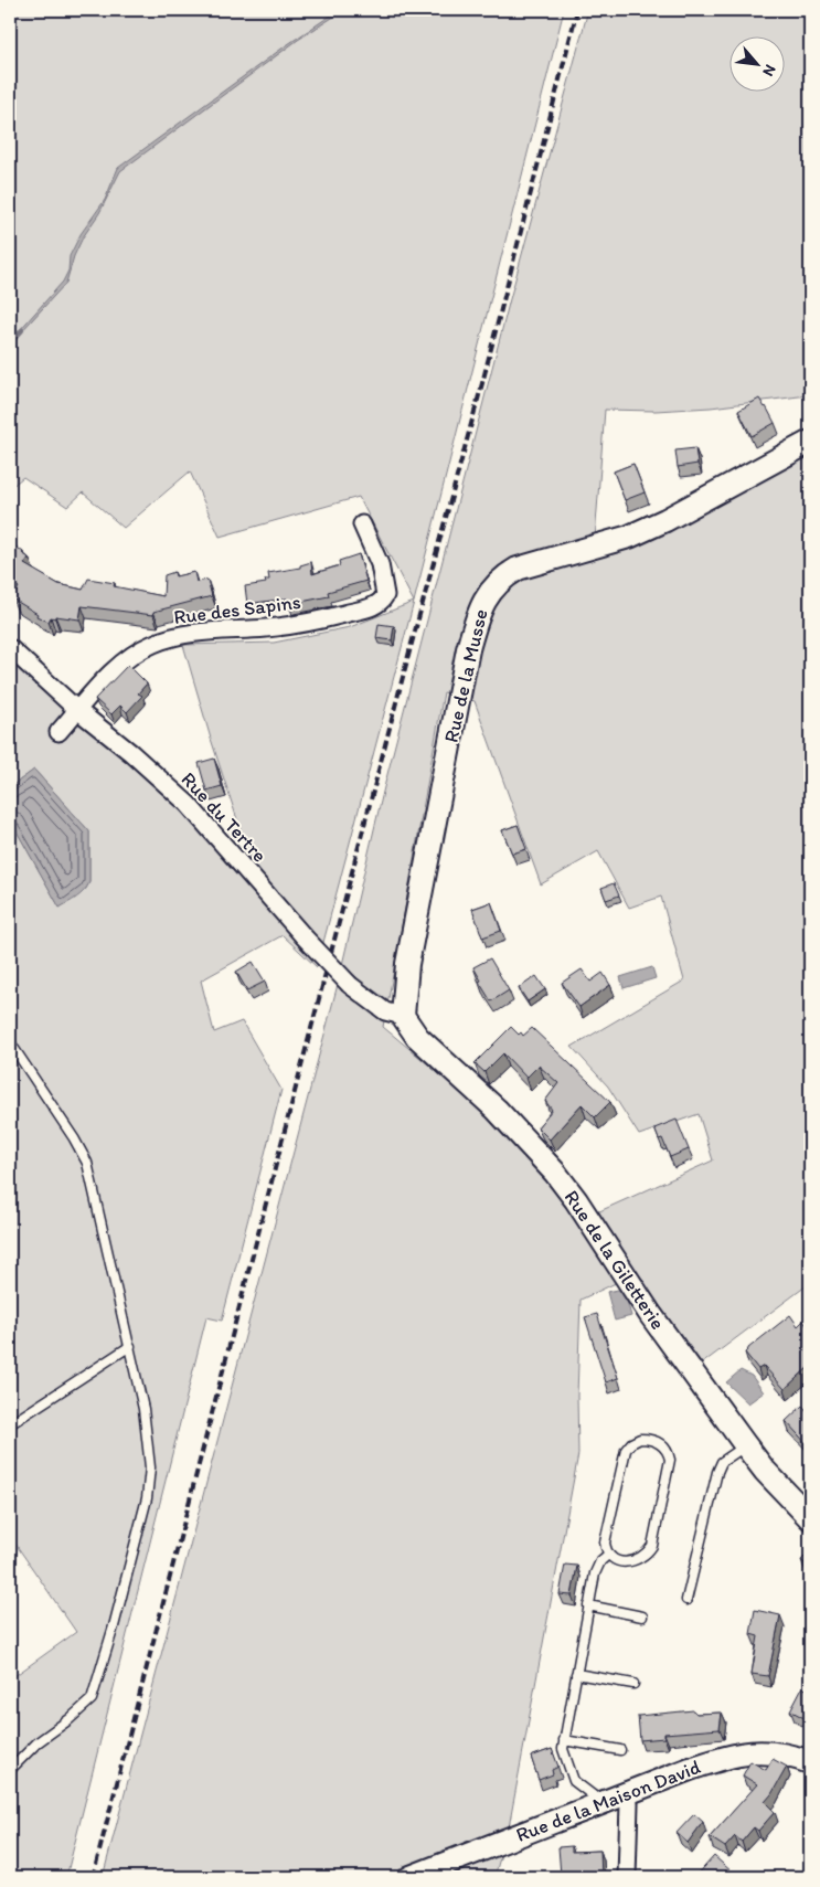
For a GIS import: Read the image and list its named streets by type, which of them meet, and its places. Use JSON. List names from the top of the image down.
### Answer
{
  "streets": {
    "street": [
      "Rue des Sapins",
      "Rue de la Musse",
      "Rue du Tertre",
      "Rue de la Giletterie",
      "Rue de la Maison David"
    ]
  },
  "crossings": [
    ["Rue des Sapins", "Rue du Tertre"],
    ["Rue de la Musse", "Rue du Tertre"],
    ["Rue de la Musse", "Rue de la Giletterie"],
    ["Rue du Tertre", "Rue de la Giletterie"]
  ],
  "north": "bottom right"
}
